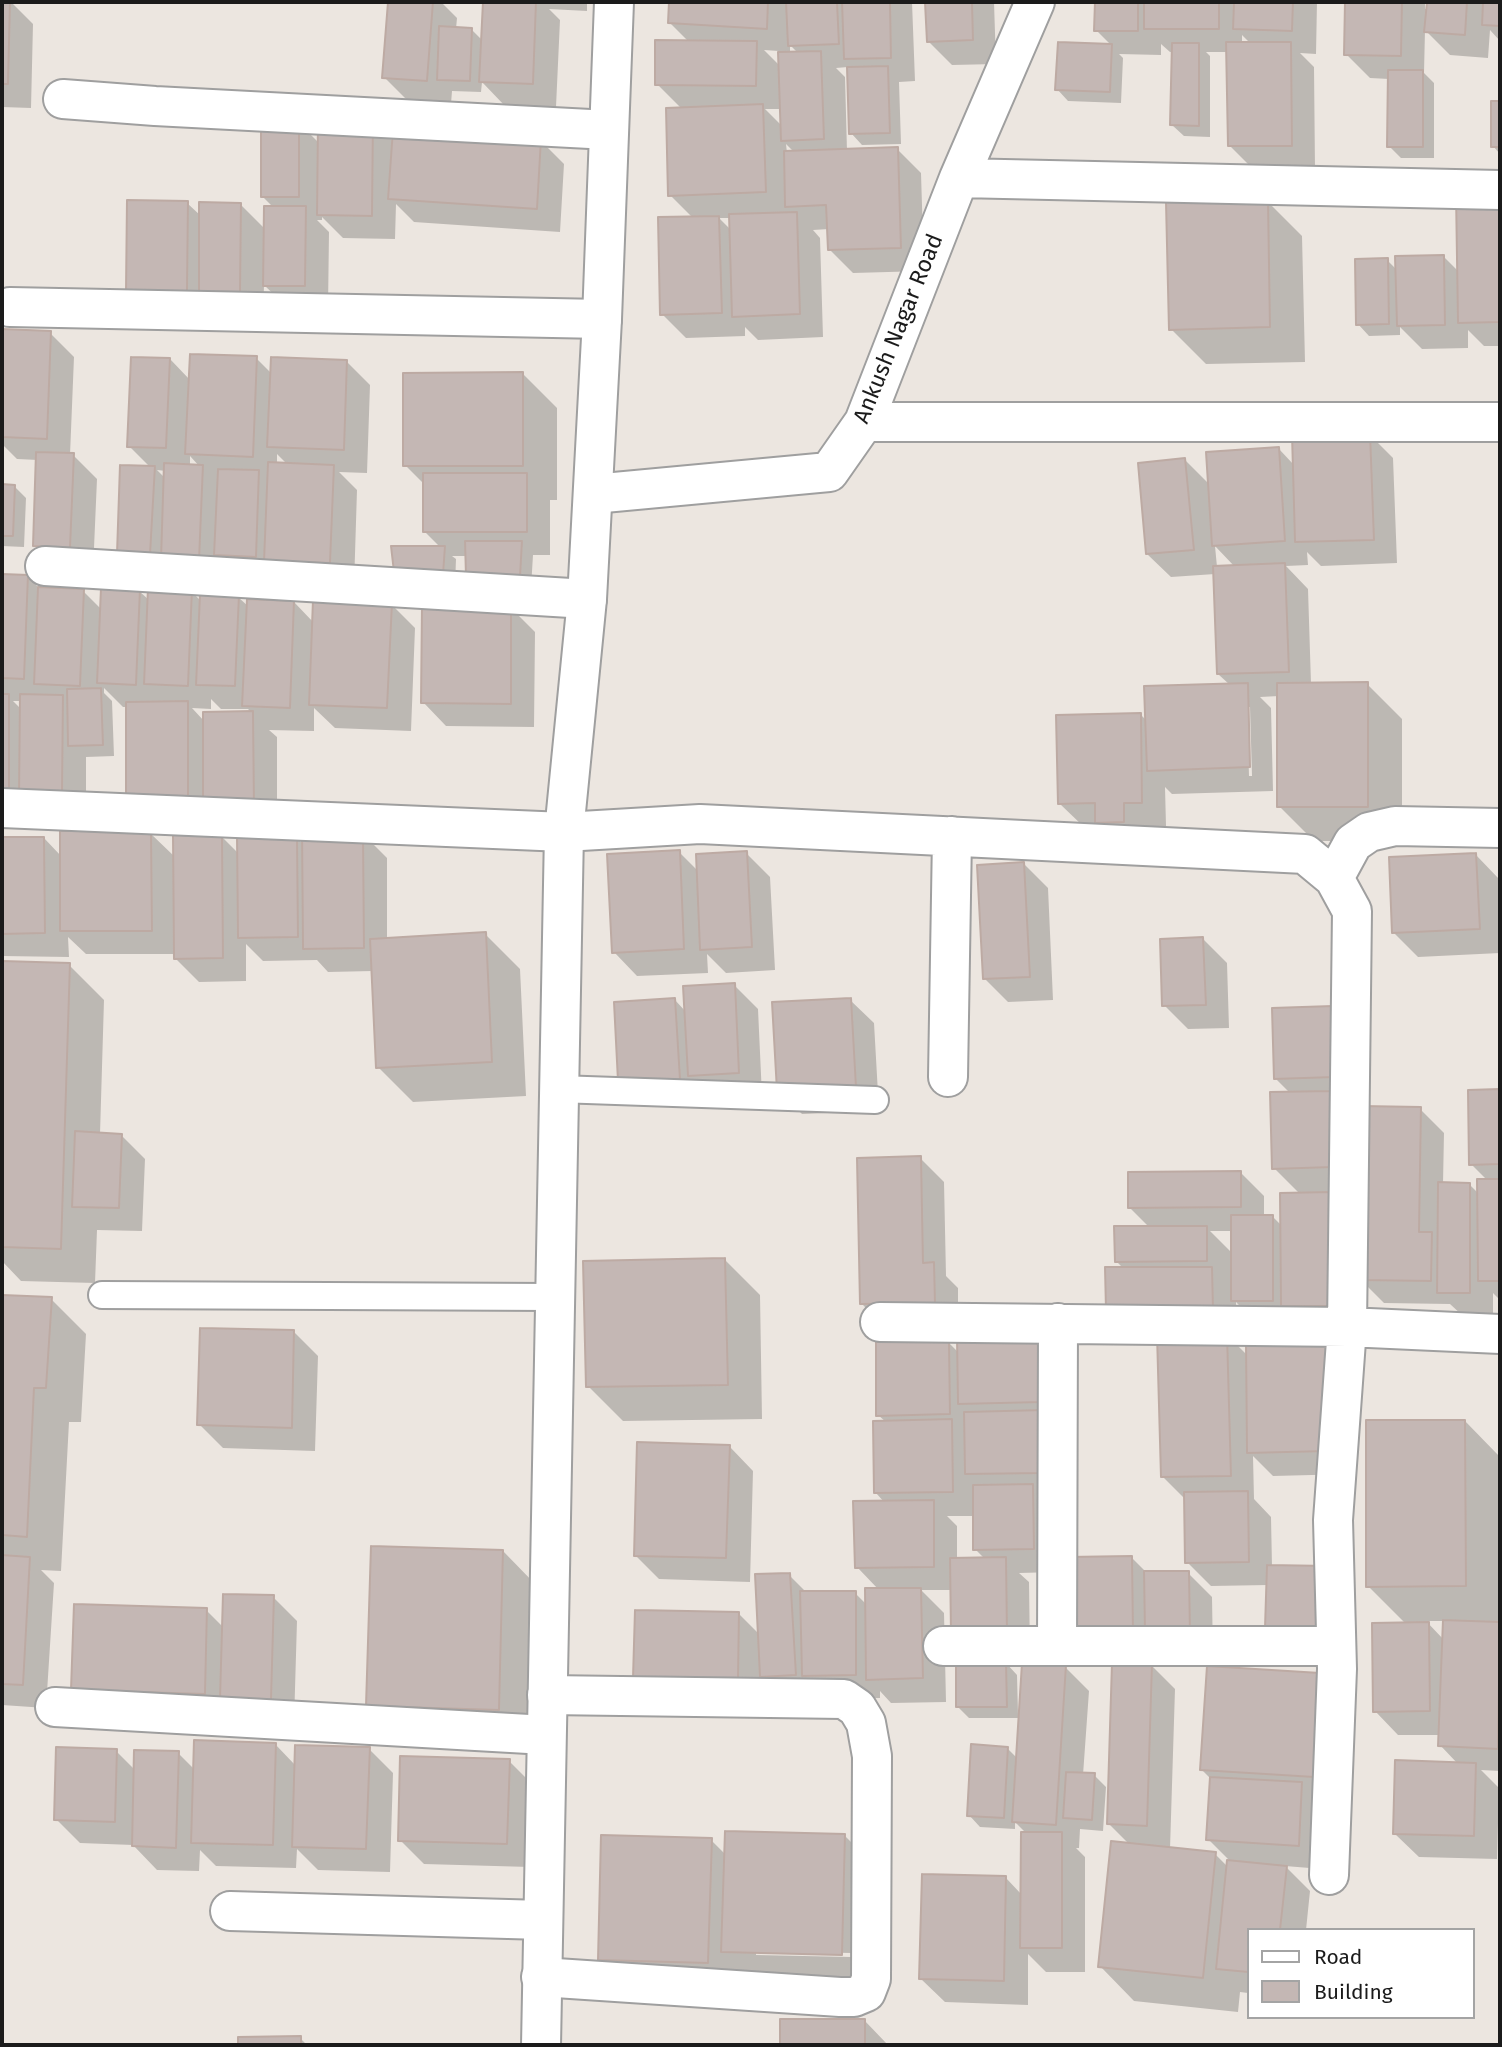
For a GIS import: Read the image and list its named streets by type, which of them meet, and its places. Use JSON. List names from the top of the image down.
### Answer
{
  "streets": {
    "street": ["Ankush Nagar Road"]
  },
  "legend": ["Road", "Building"]
}
